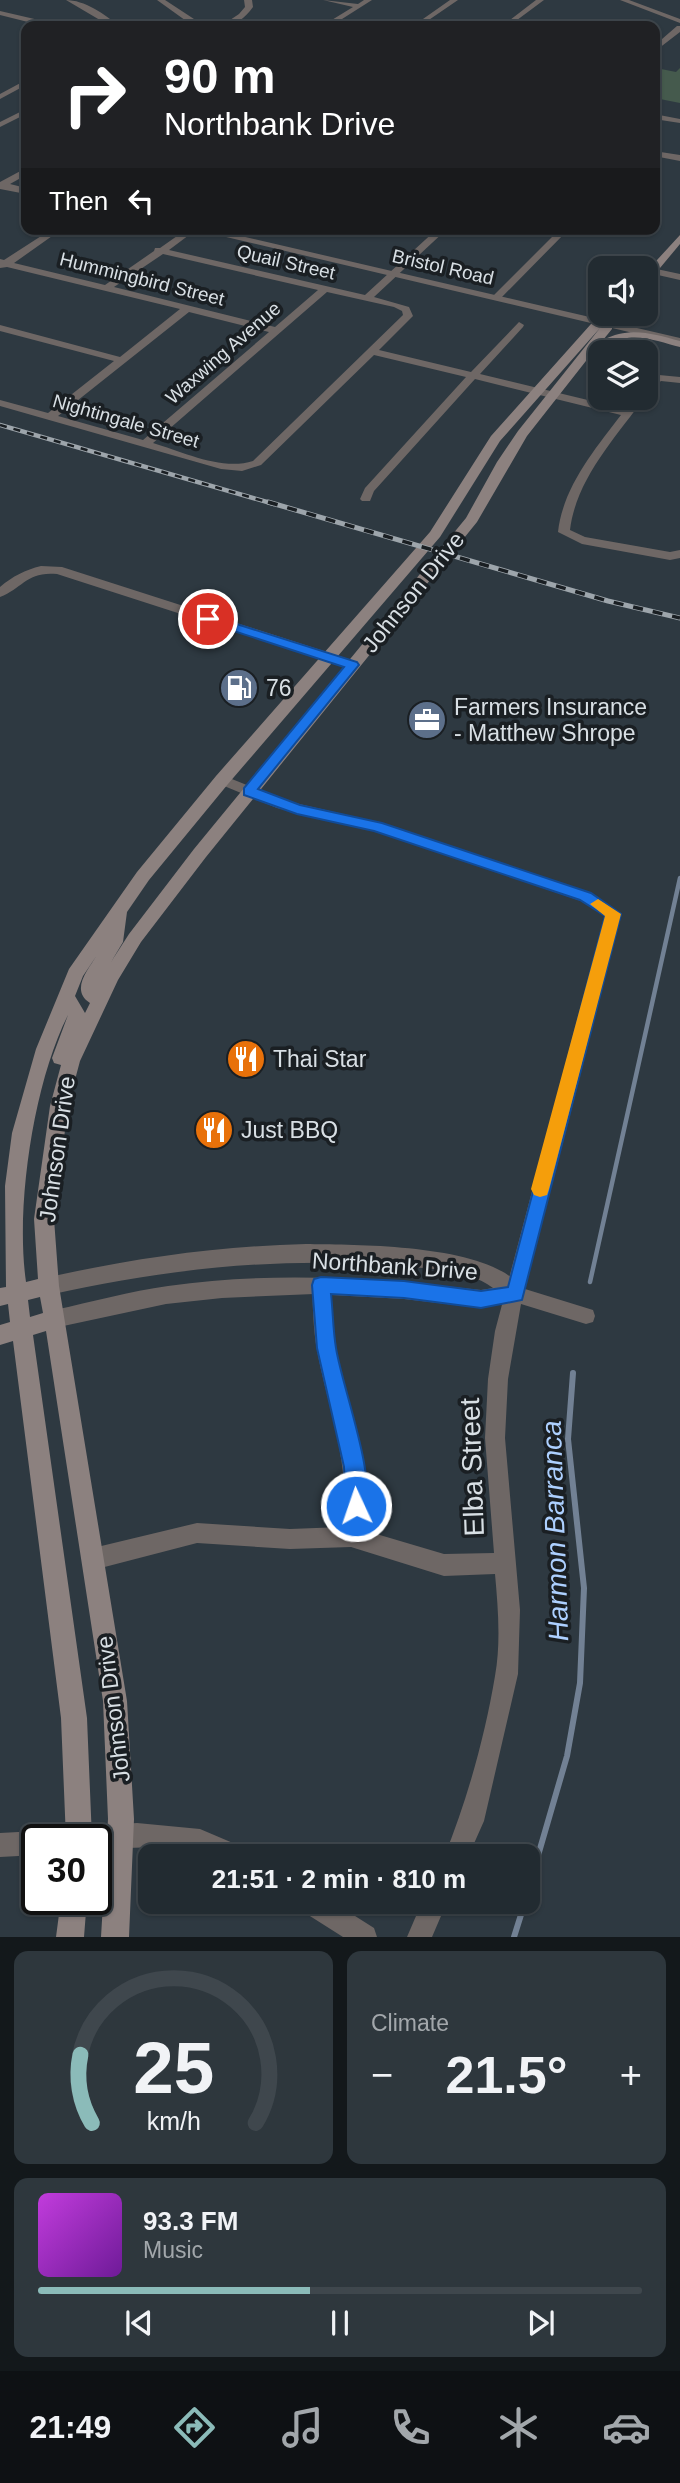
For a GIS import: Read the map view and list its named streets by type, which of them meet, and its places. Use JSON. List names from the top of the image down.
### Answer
{
  "streets": {
    "main road": ["Johnson Drive", "Northbank Drive"],
    "street": [
      "Quail Street",
      "Bristol Road",
      "Hummingbird Street",
      "Waxwing Avenue",
      "Nightingale Street",
      "Elba Street"
    ]
  },
  "crossings": [
    ["Quail Street", "Waxwing Avenue"],
    ["Quail Street", "Nightingale Street"],
    ["Hummingbird Street", "Waxwing Avenue"],
    ["Waxwing Avenue", "Nightingale Street"],
    ["Johnson Drive", "Northbank Drive"],
    ["Johnson Drive", "Elba Street"],
    ["Northbank Drive", "Elba Street"]
  ],
  "water": ["Harmon Barranca"],
  "places": {
    "fuel station": ["76"],
    "office": ["Farmers Insurance - Matthew Shrope"],
    "restaurant": ["Thai Star", "Just BBQ"]
  },
  "page": {
    "turn": ["90 m", "Northbank Drive"],
    "then": "Then",
    "limit": "30",
    "trip": "21:51 · 2 min · 810 m",
    "tile": "Climate",
    "heat": ["−", "21.5°", "+"],
    "song": ["93.3 FM", "Music"],
    "tabs": "21:49",
    "gauge": ["25", "km/h"]
  }
}
